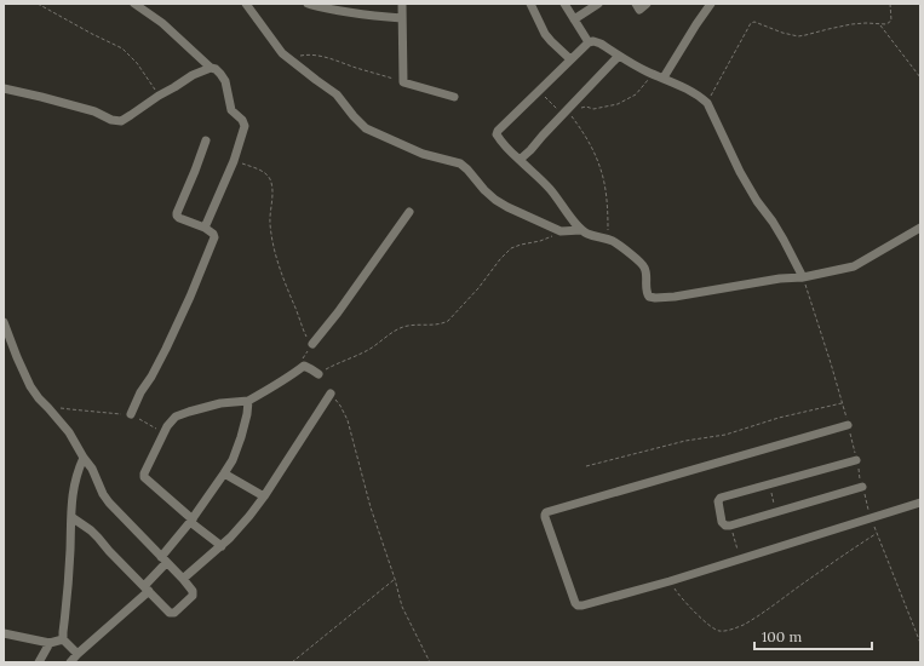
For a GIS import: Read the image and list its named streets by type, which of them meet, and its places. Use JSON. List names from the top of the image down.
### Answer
{
  "scale_bar": "100 m"
}
